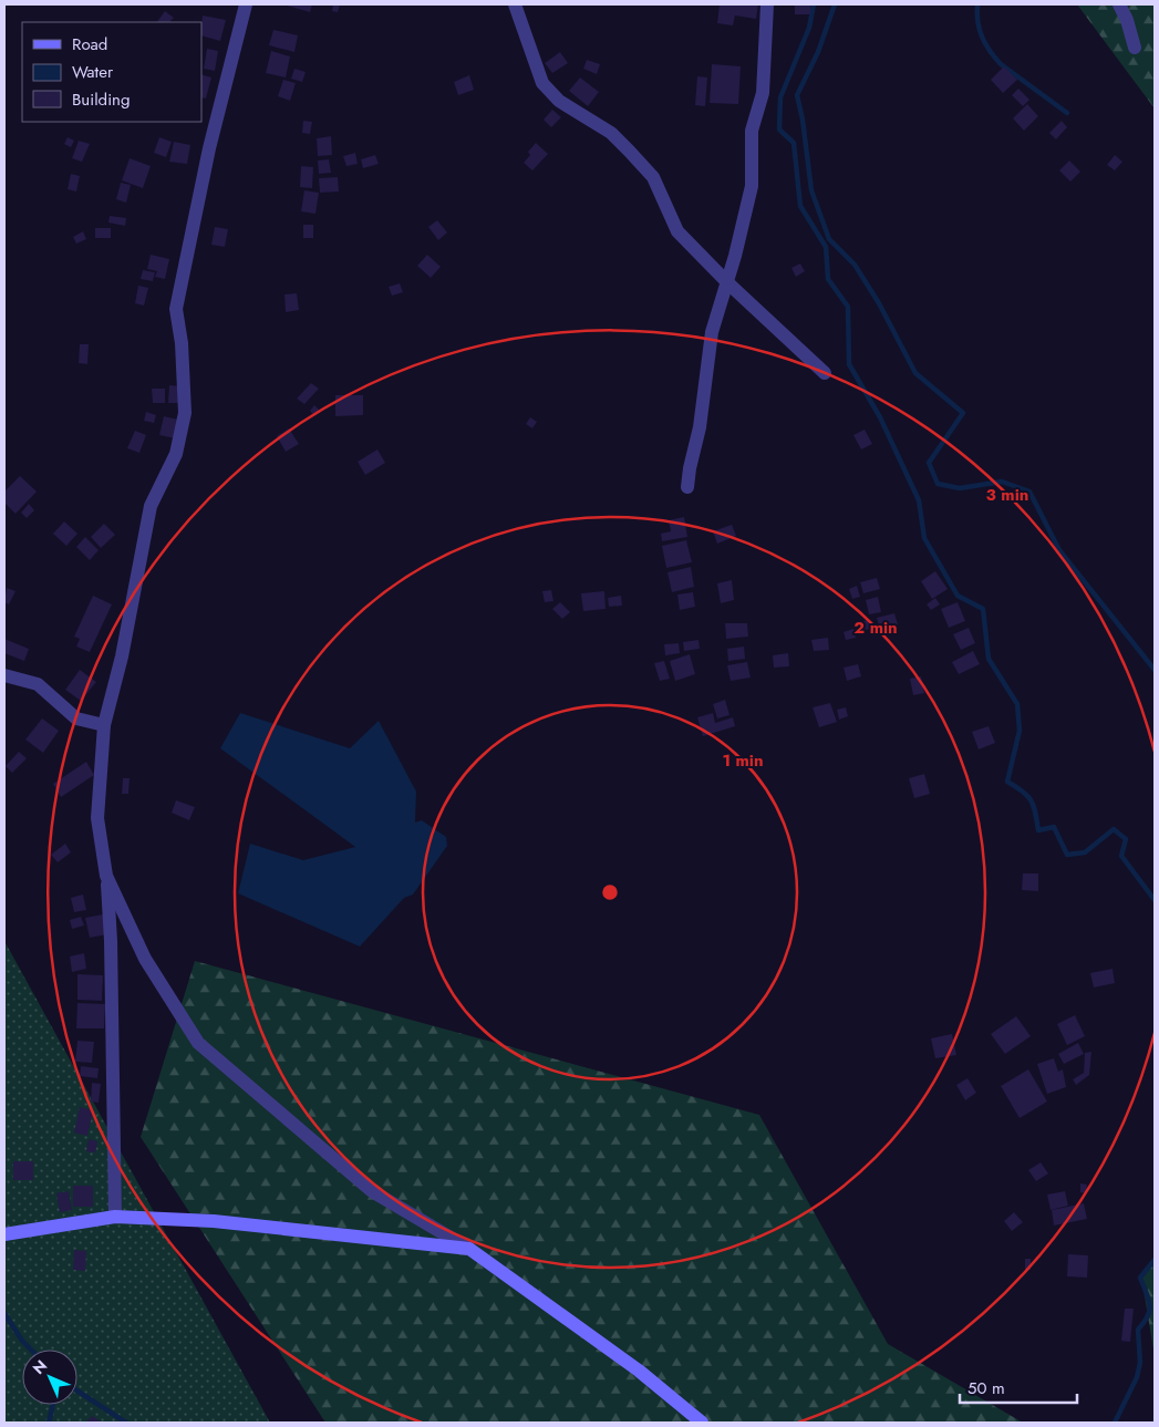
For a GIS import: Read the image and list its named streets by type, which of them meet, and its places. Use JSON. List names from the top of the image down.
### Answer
{
  "legend": ["Road", "Water", "Building"],
  "scale_bar": "50 m",
  "north": "top left",
  "rings": ["3 min", "2 min", "1 min"]
}
